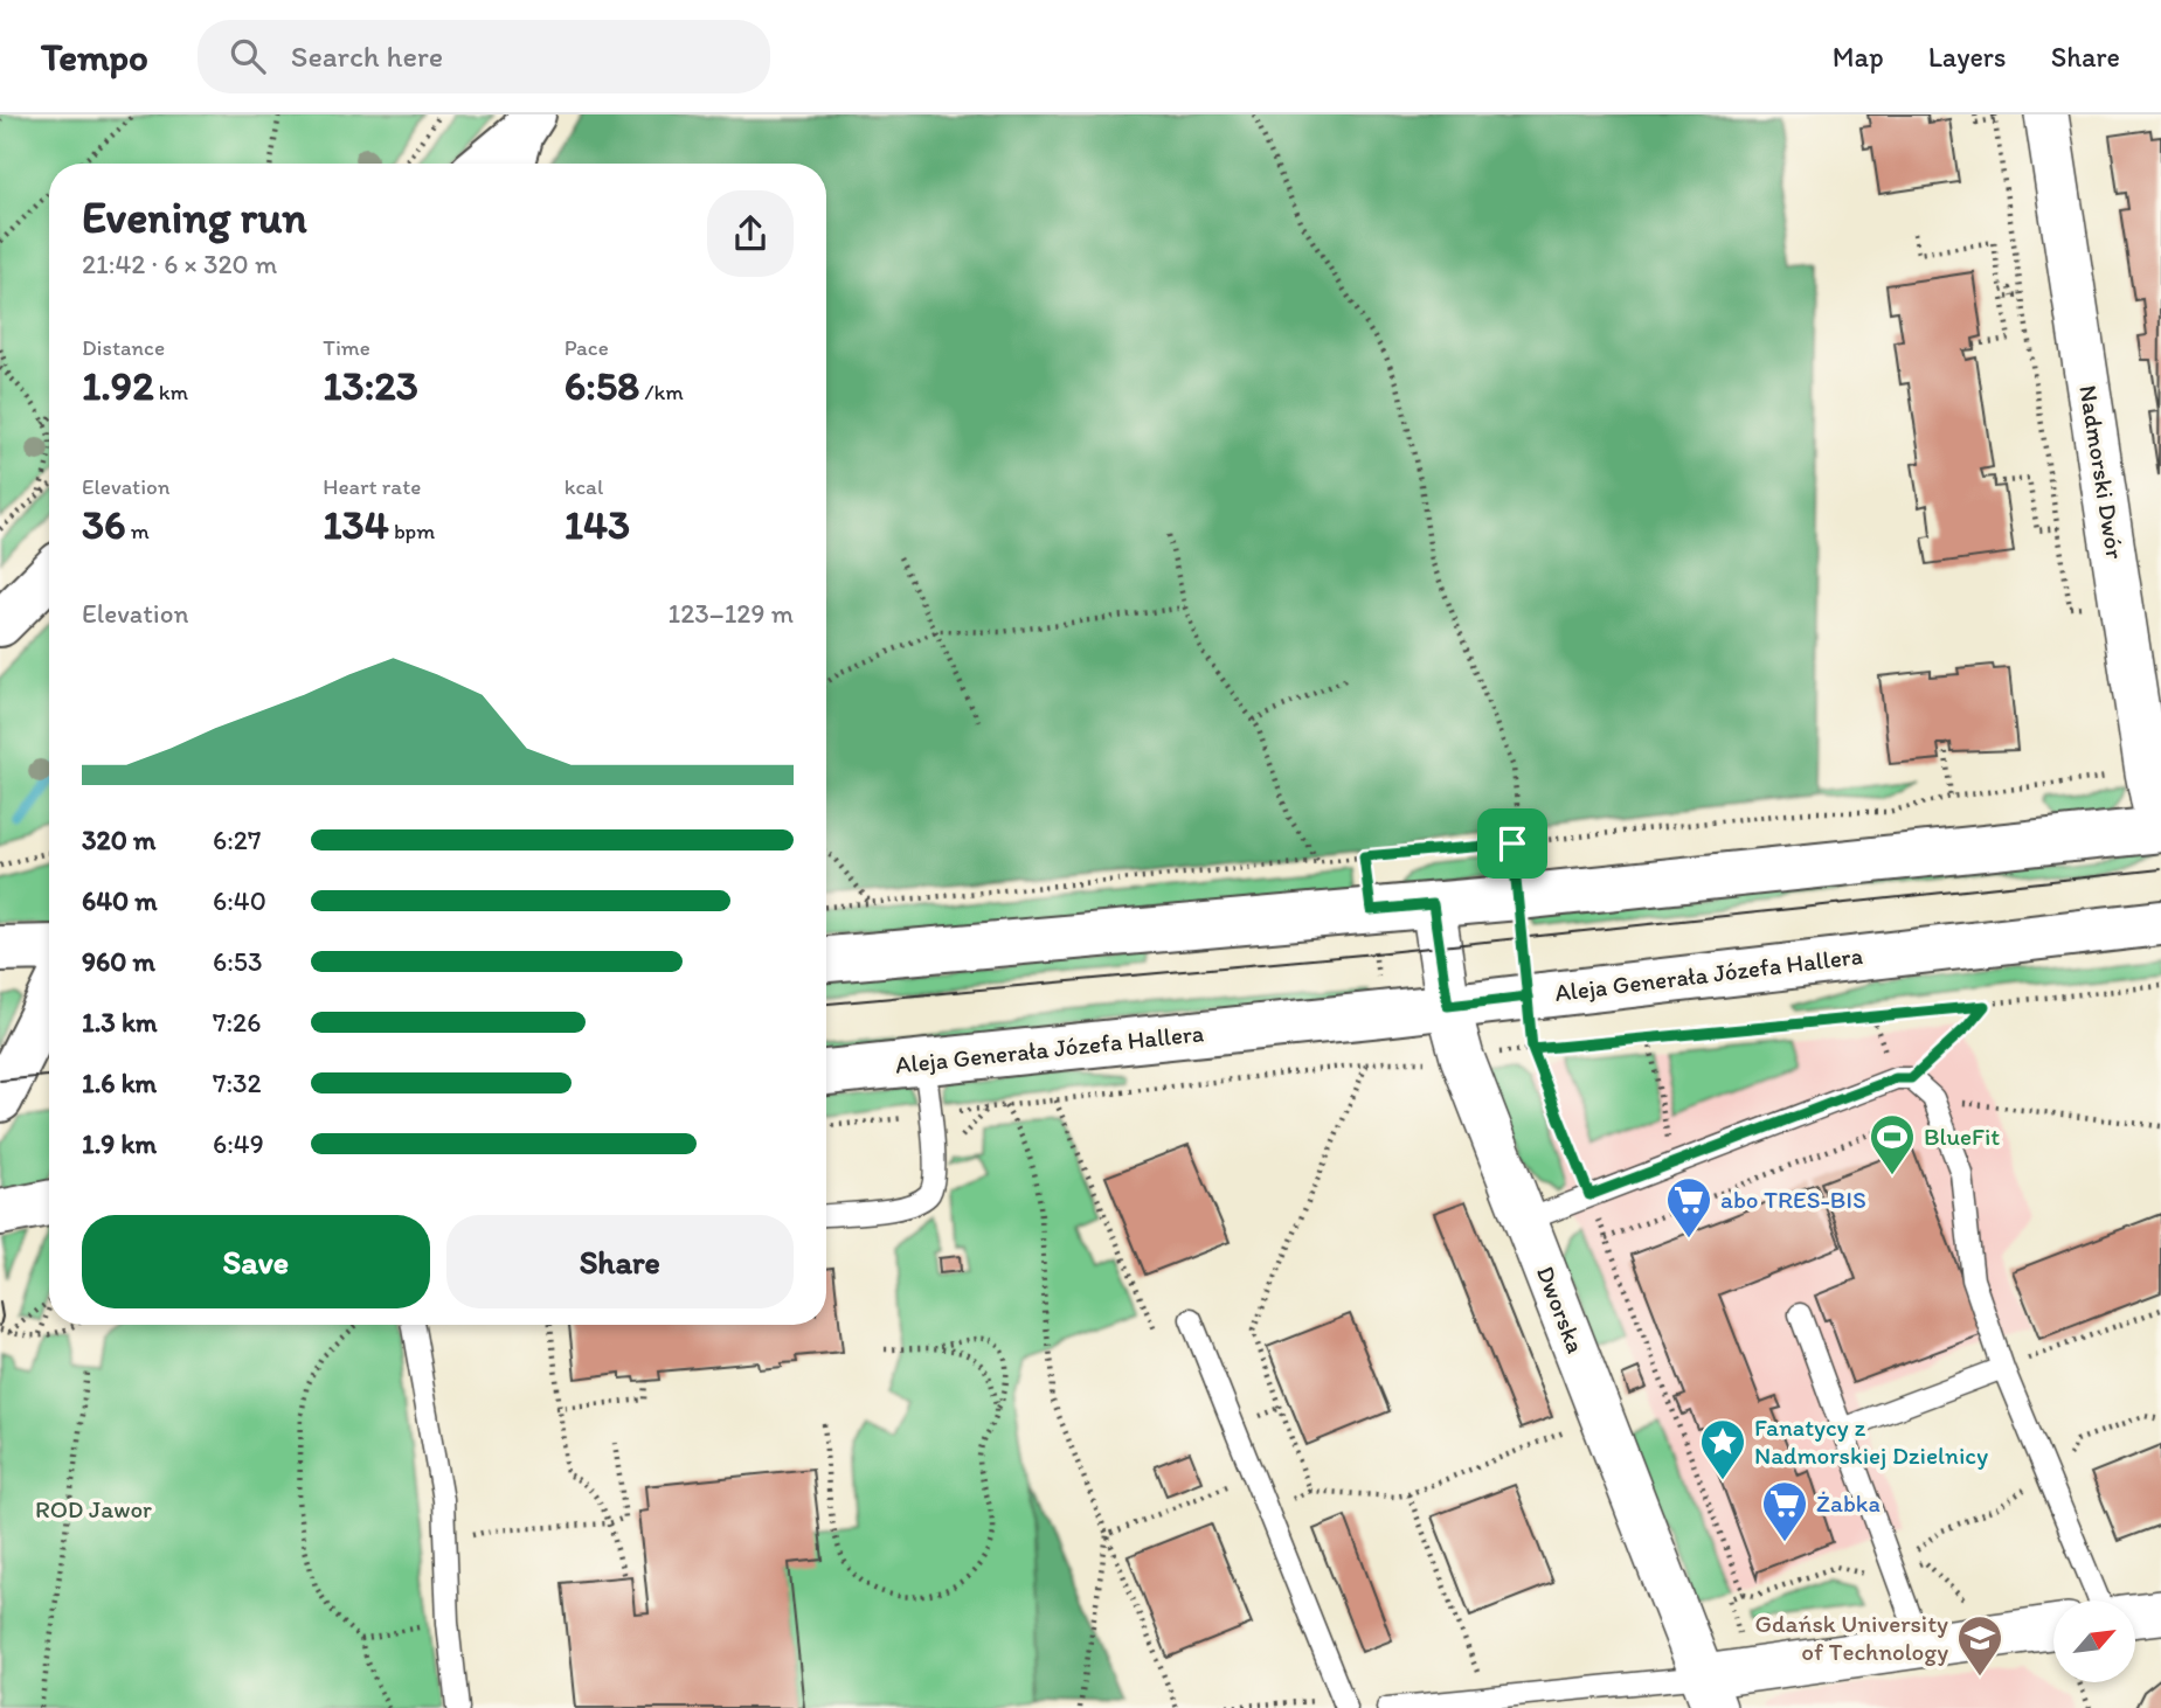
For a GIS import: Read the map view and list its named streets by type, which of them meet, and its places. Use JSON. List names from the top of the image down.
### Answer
{
  "streets": {
    "street": ["Nadmorski Dwór", "Aleja Generała Józefa Hallera", "Dworska"]
  },
  "crossings": [
    ["Aleja Generała Józefa Hallera", "Dworska"]
  ],
  "parks": ["ROD Jawor"],
  "places": {
    "sports": ["BlueFit"],
    "supermarket": ["abo TRES-BIS", "Żabka"],
    "place": ["Fanatycy z Nadmorskiej Dzielnicy"],
    "school or university": ["Gdańsk University of Technology"]
  },
  "north": "top right",
  "page": {
    "header": "Tempo",
    "search": "Search here",
    "nav": ["Map", "Layers", "Share"],
    "heading": ["Evening run", "21:42 · 6 × 320 m"],
    "stats": [
      ["Distance", "1.92 km"],
      ["Time", "13:23"],
      ["Pace", "6:58 /km"],
      ["Elevation", "36 m"],
      ["Heart rate", "134 bpm"],
      ["kcal", "143"]
    ],
    "chart": ["Elevation", "123–129 m"],
    "list": [
      {
        "name": "320 m",
        "note": "6:27"
      },
      {
        "name": "640 m",
        "note": "6:40"
      },
      {
        "name": "960 m",
        "note": "6:53"
      },
      {
        "name": "1.3 km",
        "note": "7:26"
      },
      {
        "name": "1.6 km",
        "note": "7:32"
      },
      {
        "name": "1.9 km",
        "note": "6:49"
      }
    ],
    "buttons": ["Save", "Share"]
  }
}
